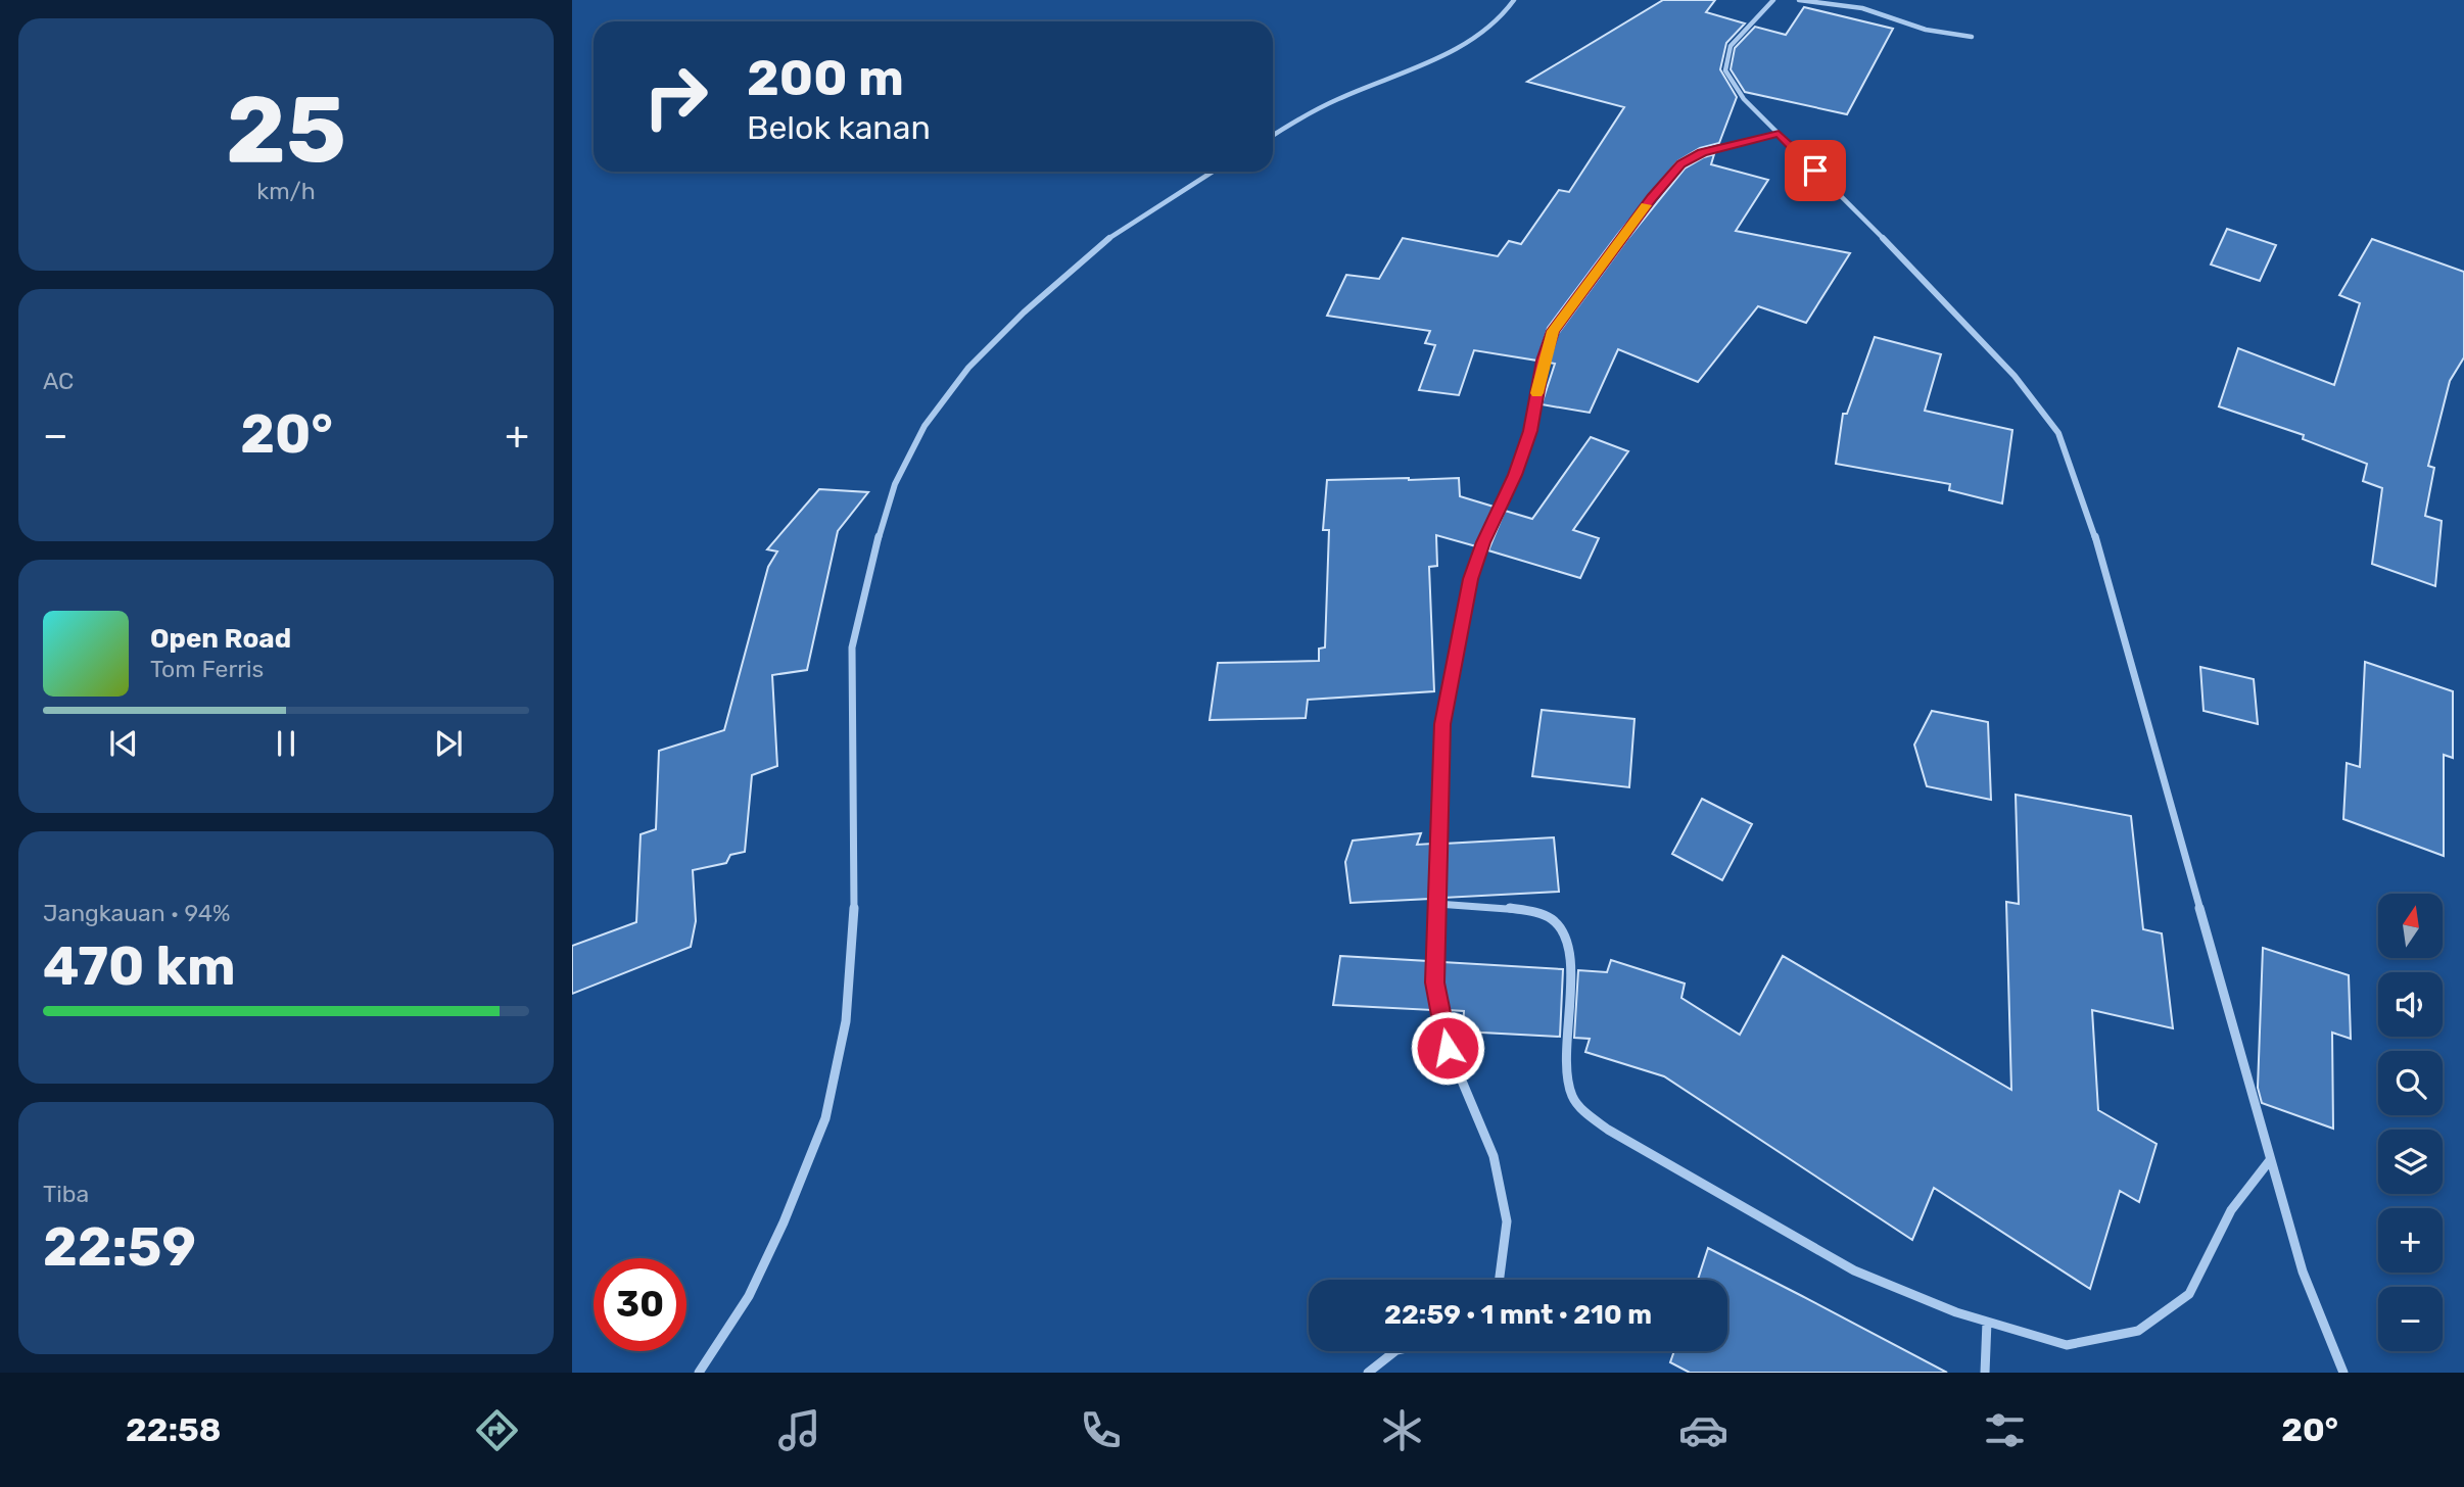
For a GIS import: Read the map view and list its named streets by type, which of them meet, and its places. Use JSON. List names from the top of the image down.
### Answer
{
  "north": "top",
  "page": {
    "tile": [
      ["25", "km/h"],
      "AC",
      ["Jangkauan · 94%", "470 km"],
      ["Tiba", "22:59"]
    ],
    "turn": ["200 m", "Belok kanan"],
    "heat": ["−", "20°", "+"],
    "song": ["Open Road", "Tom Ferris"],
    "map_buttons": ["+", "−"],
    "limit": "30",
    "trip": "22:59 · 1 mnt · 210 m",
    "tabs": ["22:58", "20°"]
  }
}
